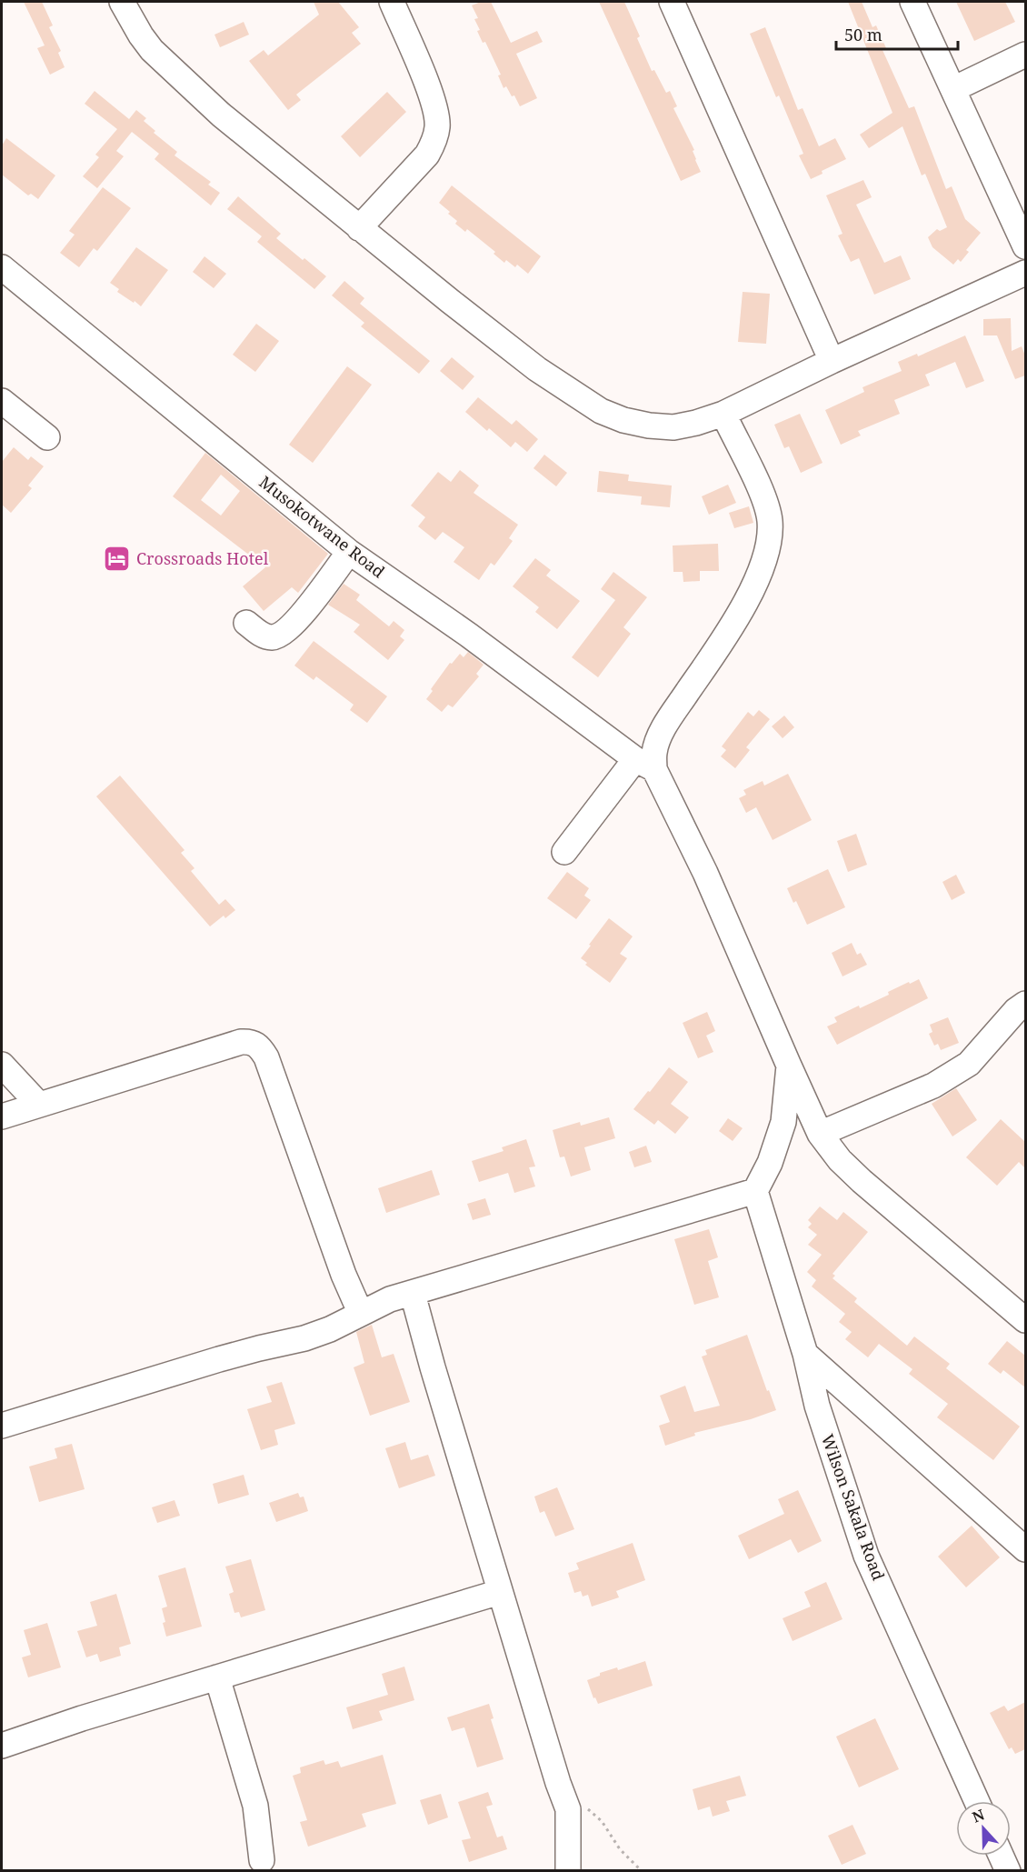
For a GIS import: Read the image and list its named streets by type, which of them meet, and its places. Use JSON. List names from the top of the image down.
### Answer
{
  "streets": {
    "street": ["Musokotwane Road", "Wilson Sakala Road"]
  },
  "places": {
    "hotel": ["Crossroads Hotel"]
  },
  "scale_bar": "50 m",
  "north": "top"
}
